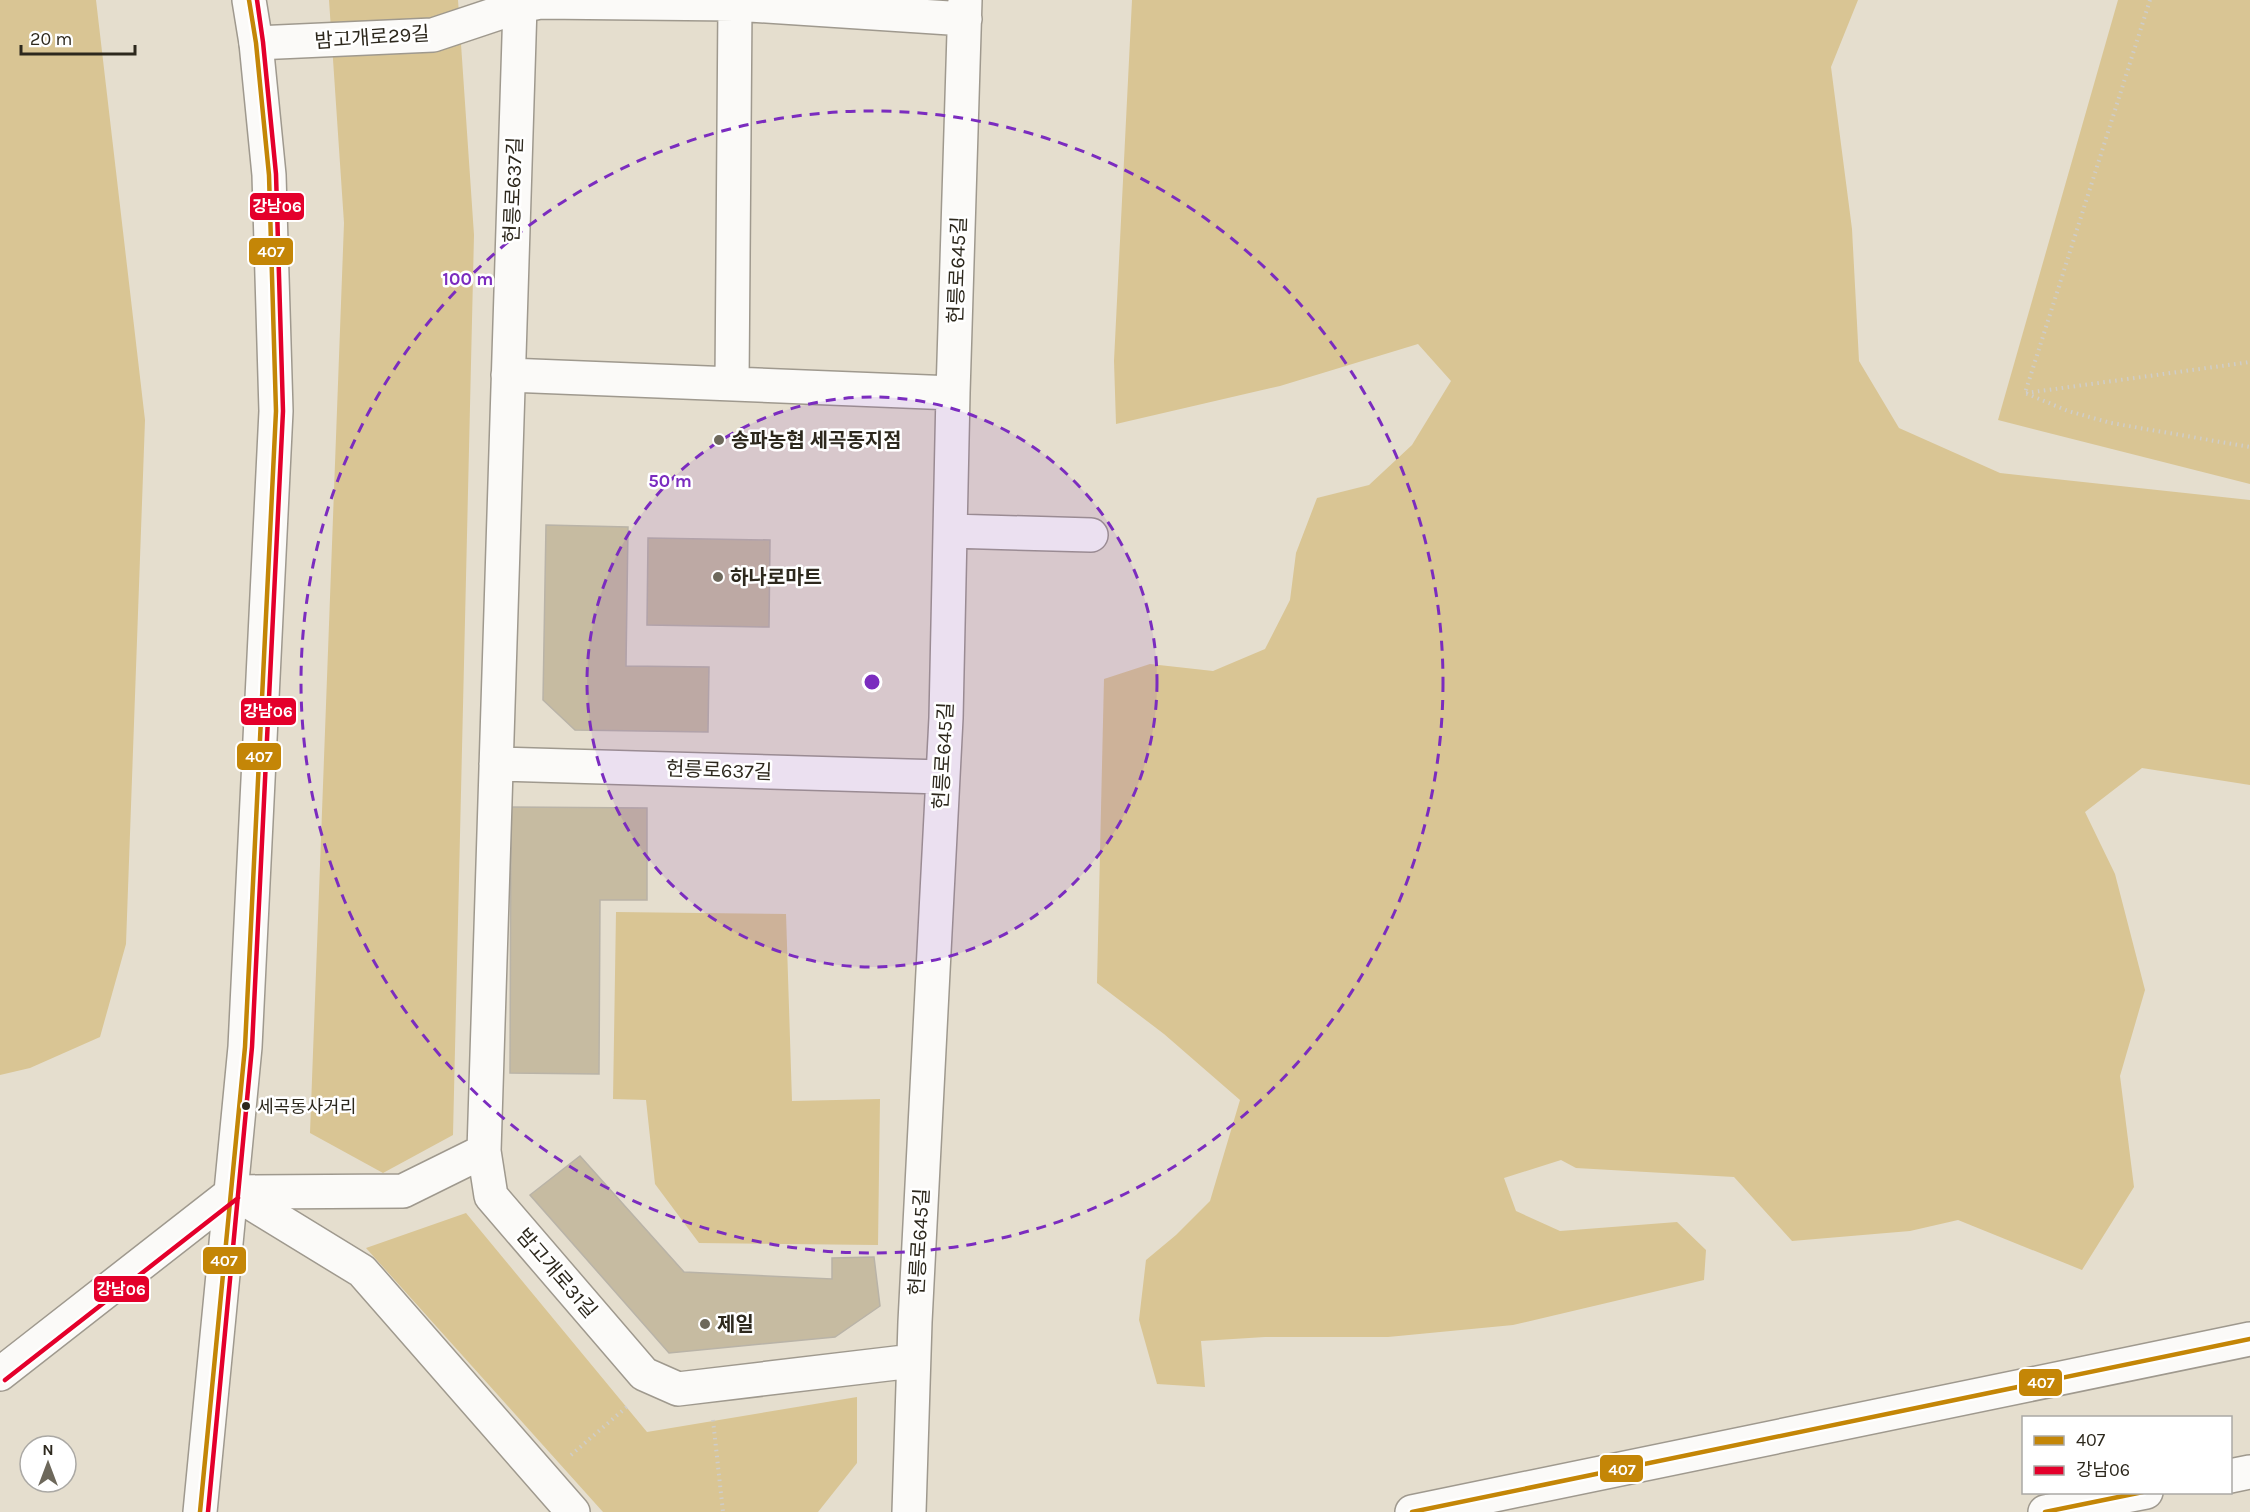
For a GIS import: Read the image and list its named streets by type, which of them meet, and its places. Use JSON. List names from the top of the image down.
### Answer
{
  "streets": {
    "street": [
      "밤고개로29길",
      "헌릉로637길",
      "헌릉로645길",
      "밤고개로31길"
    ]
  },
  "crossings": [
    ["밤고개로29길", "헌릉로637길"],
    ["밤고개로29길", "헌릉로645길"],
    ["헌릉로637길", "헌릉로645길"],
    ["헌릉로637길", "밤고개로31길"],
    ["헌릉로645길", "밤고개로31길"]
  ],
  "places": [
    "송파농협 세곡동지점",
    "하나로마트",
    "세곡동사거리",
    "제일"
  ],
  "lines": ["transit line 407", "transit line 강남06"],
  "legend": ["407", "강남06"],
  "scale_bar": "20 m",
  "north": "top",
  "rings": ["100 m", "50 m"]
}
